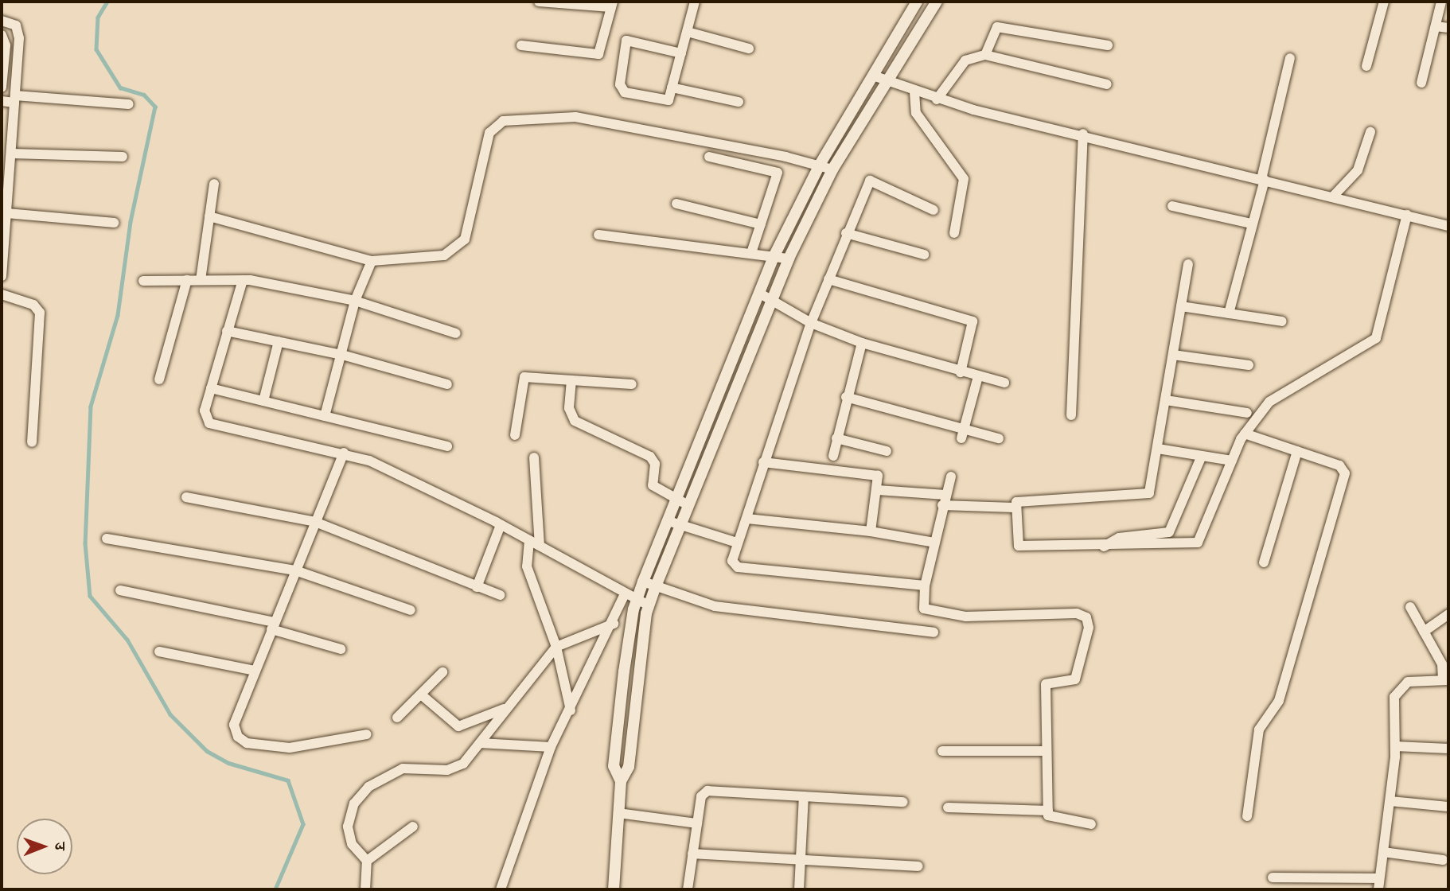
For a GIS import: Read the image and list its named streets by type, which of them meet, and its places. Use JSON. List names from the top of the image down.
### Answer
{
  "north": "right"
}
